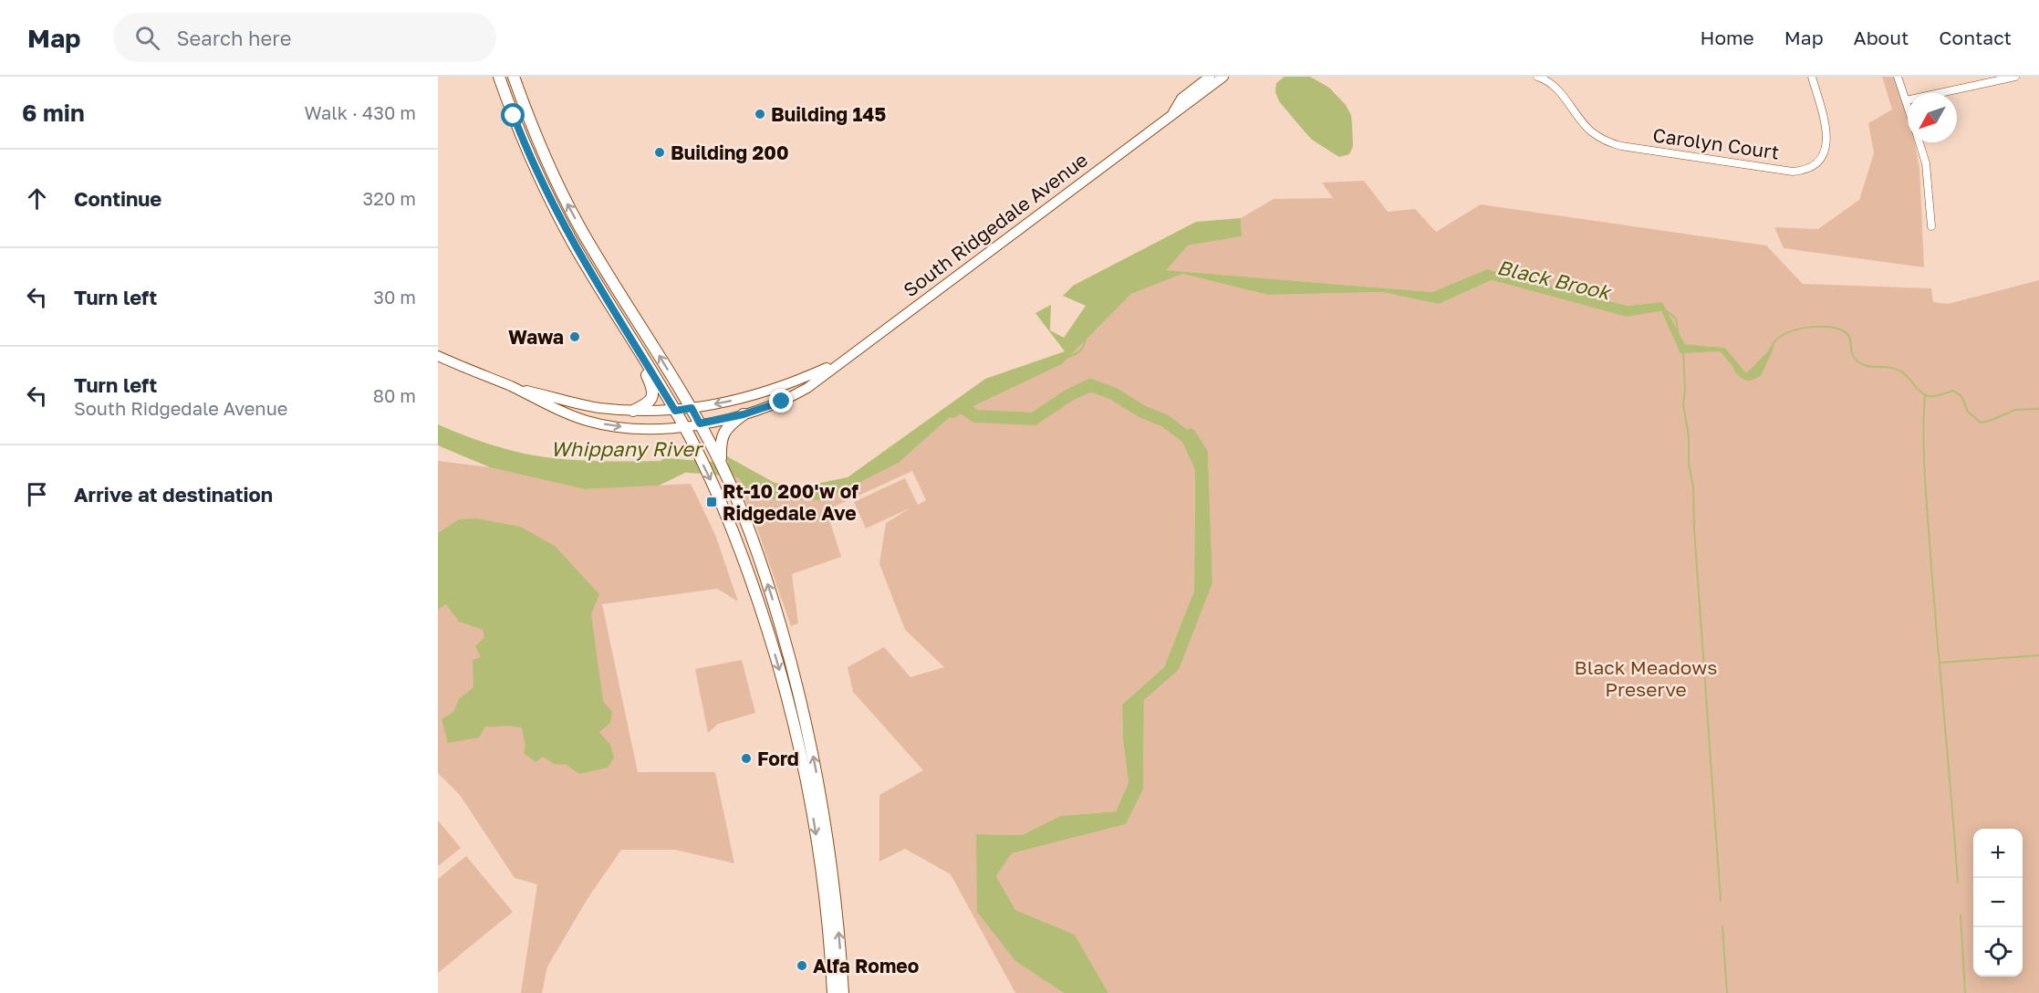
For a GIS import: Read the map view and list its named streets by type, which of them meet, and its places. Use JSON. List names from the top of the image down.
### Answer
{
  "streets": {
    "main road": ["South Ridgedale Avenue"],
    "street": ["Carolyn Court"]
  },
  "water": ["Black Brook", "Whippany River"],
  "parks": ["Black Meadows Preserve"],
  "places": {
    "other": [
      "Building 145",
      "Building 200",
      "Wawa",
      "Ford",
      "Alfa Romeo"
    ],
    "transit": ["Rt-10 200'w of Ridgedale Ave"]
  },
  "north": "bottom left",
  "page": {
    "header": "Map",
    "search": "Search here",
    "nav": [
      "Home",
      "Map",
      "About",
      "Contact"
    ],
    "heading": ["6 min", "Walk · 430 m"],
    "list": [
      ["Continue", "320 m"],
      ["Turn left", "30 m"],
      ["Turn left", "South Ridgedale Avenue", "80 m"],
      "Arrive at destination"
    ],
    "map_buttons": ["+", "−"]
  }
}
